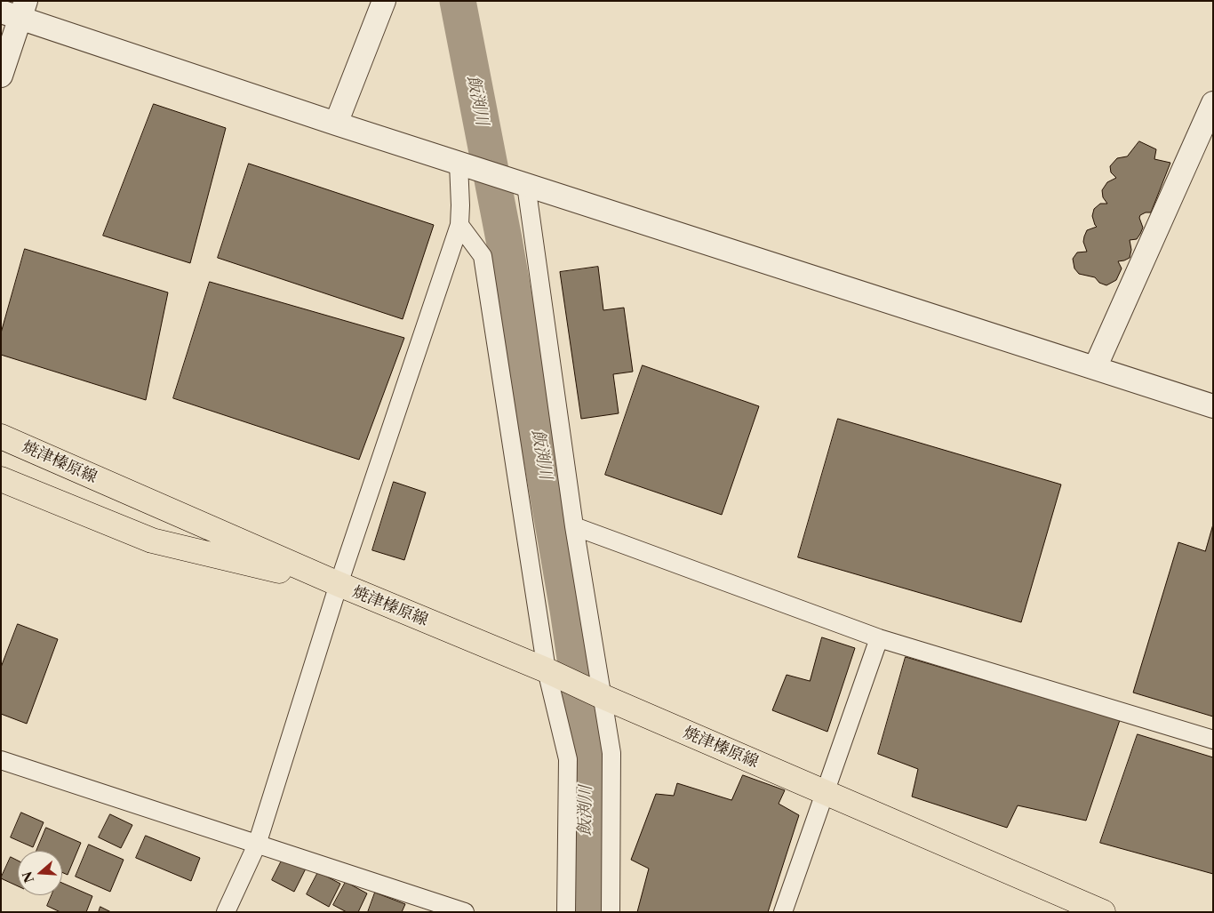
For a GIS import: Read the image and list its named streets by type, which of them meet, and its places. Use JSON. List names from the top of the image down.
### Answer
{
  "streets": {
    "main road": ["焼津榛原線"]
  },
  "water": ["飯渕川"],
  "north": "left"
}
